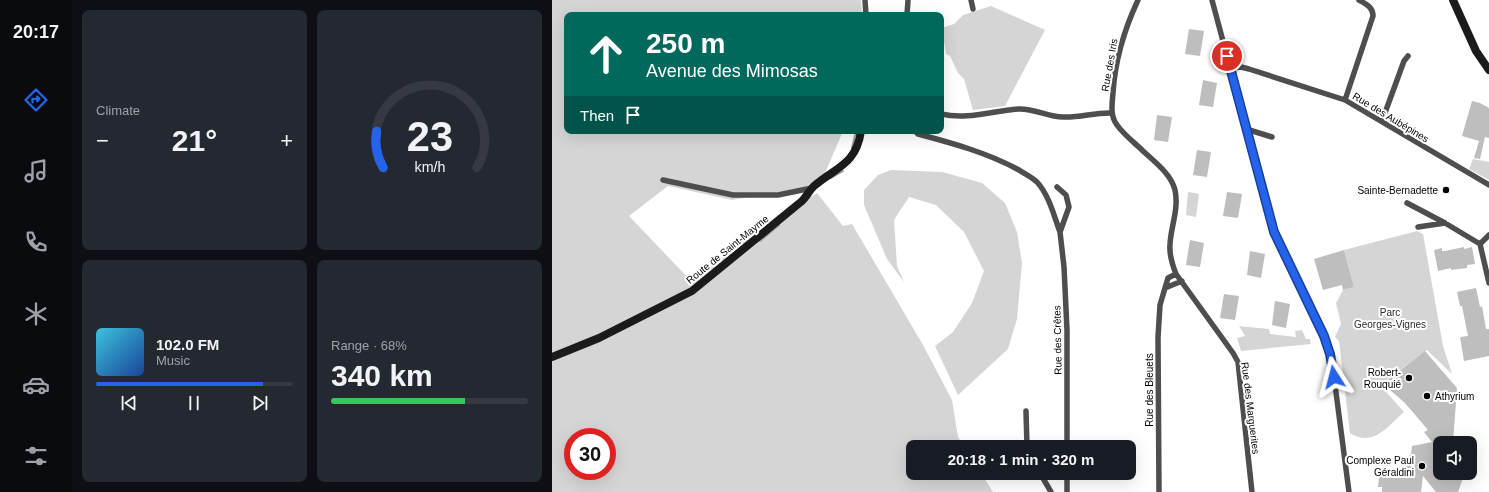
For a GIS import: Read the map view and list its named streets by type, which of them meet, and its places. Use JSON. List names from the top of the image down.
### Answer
{
  "streets": {
    "street": [
      "Rue des Iris",
      "Rue des Aubépines",
      "Route de Saint-Mayme",
      "Rue des Crêtes",
      "Rue des Bleuets",
      "Rue des Marguerites"
    ]
  },
  "crossings": [
    ["Rue des Bleuets", "Rue des Marguerites"]
  ],
  "parks": ["Parc Georges-Vignes"],
  "places": [
    "Sainte-Bernadette",
    "Robert- Rouquié",
    "Athyrium",
    "Complexe Paul Géraldini"
  ],
  "page": {
    "tabs": "20:17",
    "tile": [
      "Climate",
      ["Range · 68%", "340 km"]
    ],
    "turn": ["250 m", "Avenue des Mimosas"],
    "then": "Then",
    "heat": ["−", "21°", "+"],
    "song": ["102.0 FM", "Music"],
    "limit": "30",
    "trip": "20:18 · 1 min · 320 m",
    "gauge": ["23", "km/h"]
  }
}
